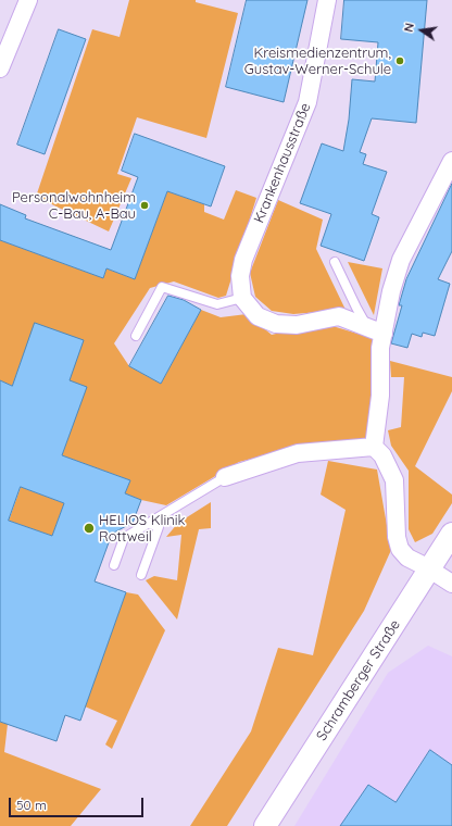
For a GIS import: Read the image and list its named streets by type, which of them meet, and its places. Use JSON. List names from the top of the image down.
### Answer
{
  "streets": {
    "street": ["Krankenhausstraße", "Schramberger Straße"]
  },
  "places": ["Kreismedienzentrum, Gustav-Werner-Schule", "Personalwohnheim C-Bau, A-Bau", "HELIOS Klinik Rottweil"],
  "scale_bar": "50 m",
  "north": "left"
}
